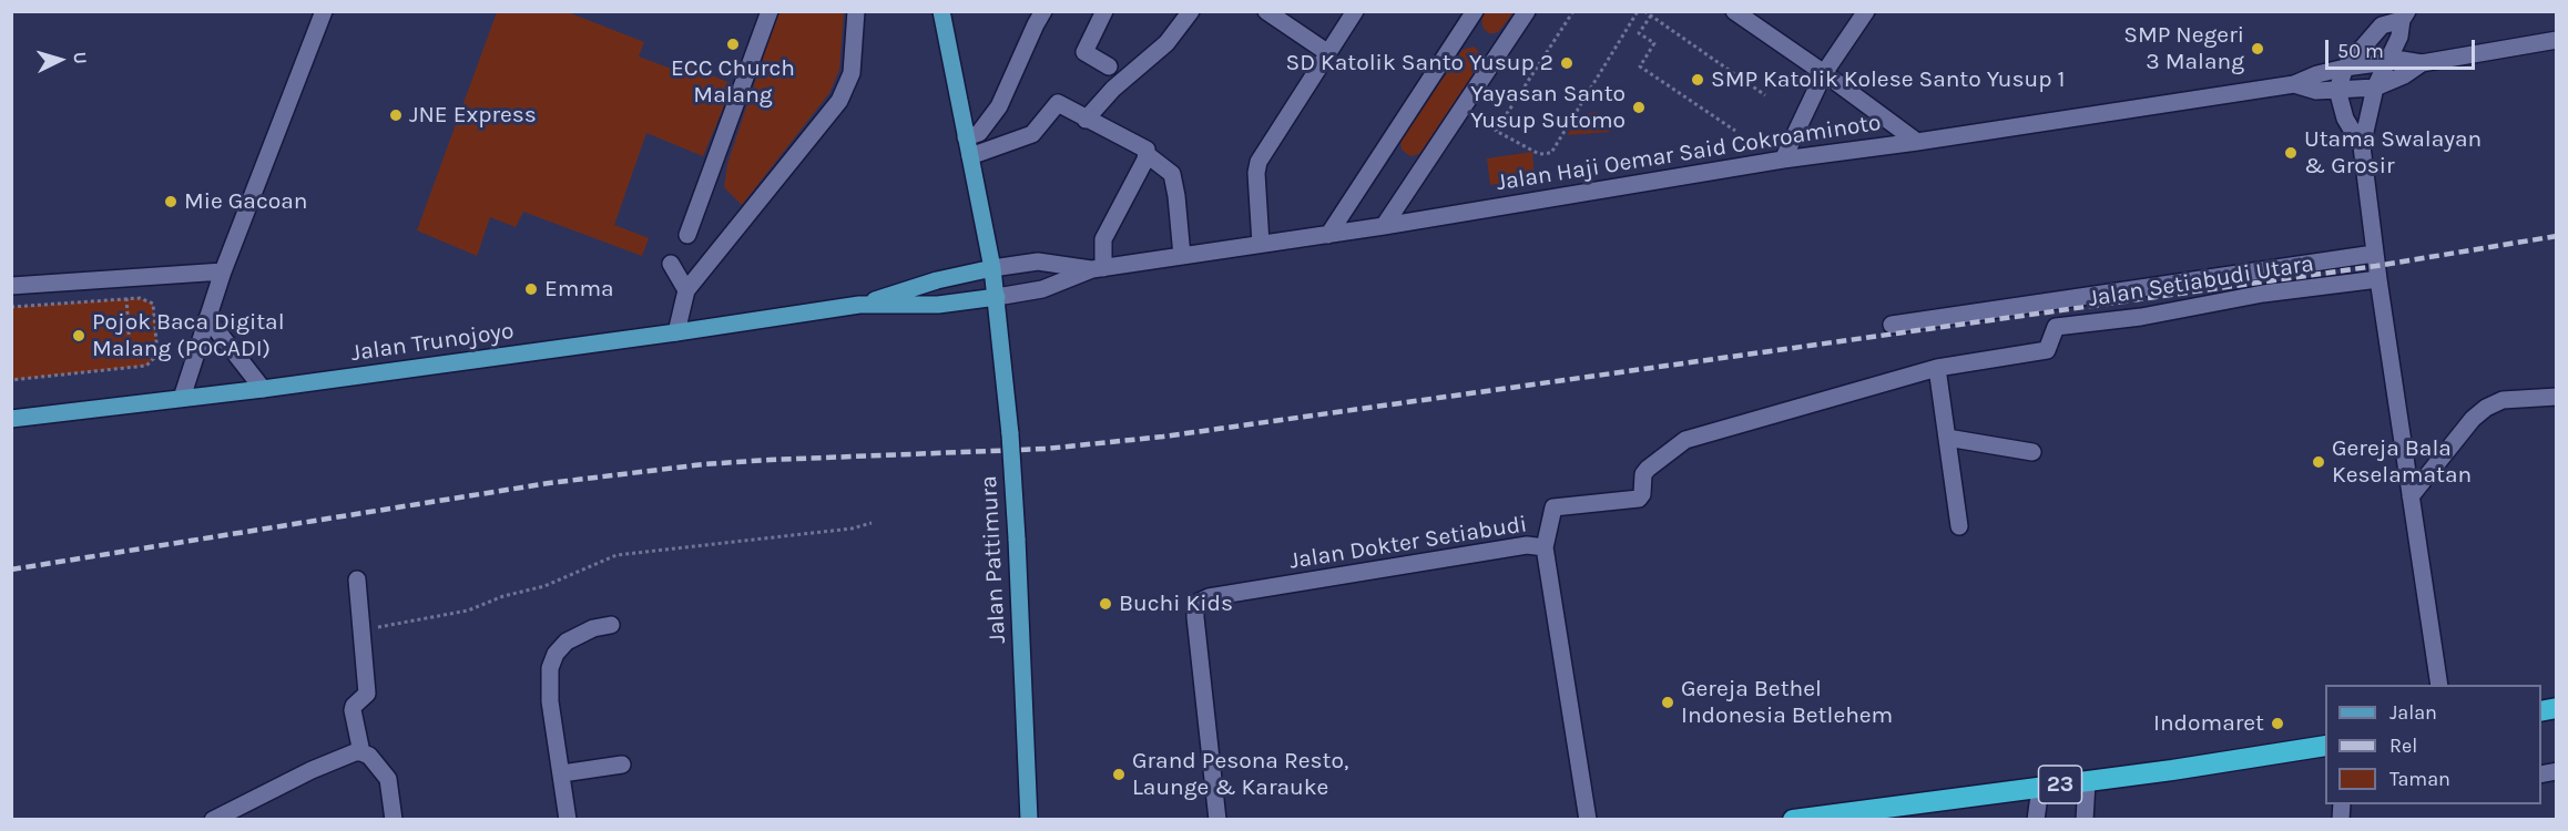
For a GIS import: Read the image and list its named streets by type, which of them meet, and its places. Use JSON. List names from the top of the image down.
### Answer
{
  "streets": {
    "highway": ["23"],
    "main road": ["Jalan Trunojoyo", "Jalan Pattimura"],
    "street": ["Jalan Haji Oemar Said Cokroaminoto", "Jalan Setiabudi Utara", "Jalan Dokter Setiabudi"]
  },
  "crossings": [
    ["Jalan Haji Oemar Said Cokroaminoto", "Jalan Trunojoyo"],
    ["Jalan Haji Oemar Said Cokroaminoto", "Jalan Pattimura"],
    ["Jalan Setiabudi Utara", "Jalan Dokter Setiabudi"],
    ["Jalan Trunojoyo", "Jalan Pattimura"]
  ],
  "places": [
    "ECC Church Malang",
    "SMP Negeri 3 Malang",
    "SD Katolik Santo Yusup 2",
    "SMP Katolik Kolese Santo Yusup 1",
    "Yayasan Santo Yusup Sutomo",
    "JNE Express",
    "Utama Swalayan & Grosir",
    "Mie Gacoan",
    "Emma",
    "Pojok Baca Digital Malang (POCADI)",
    "Gereja Bala Keselamatan",
    "Buchi Kids",
    "Gereja Bethel Indonesia Betlehem",
    "Indomaret",
    "Grand Pesona Resto, Launge & Karauke"
  ],
  "legend": ["Jalan", "Rel", "Taman"],
  "scale_bar": "50 m",
  "north": "right"
}
